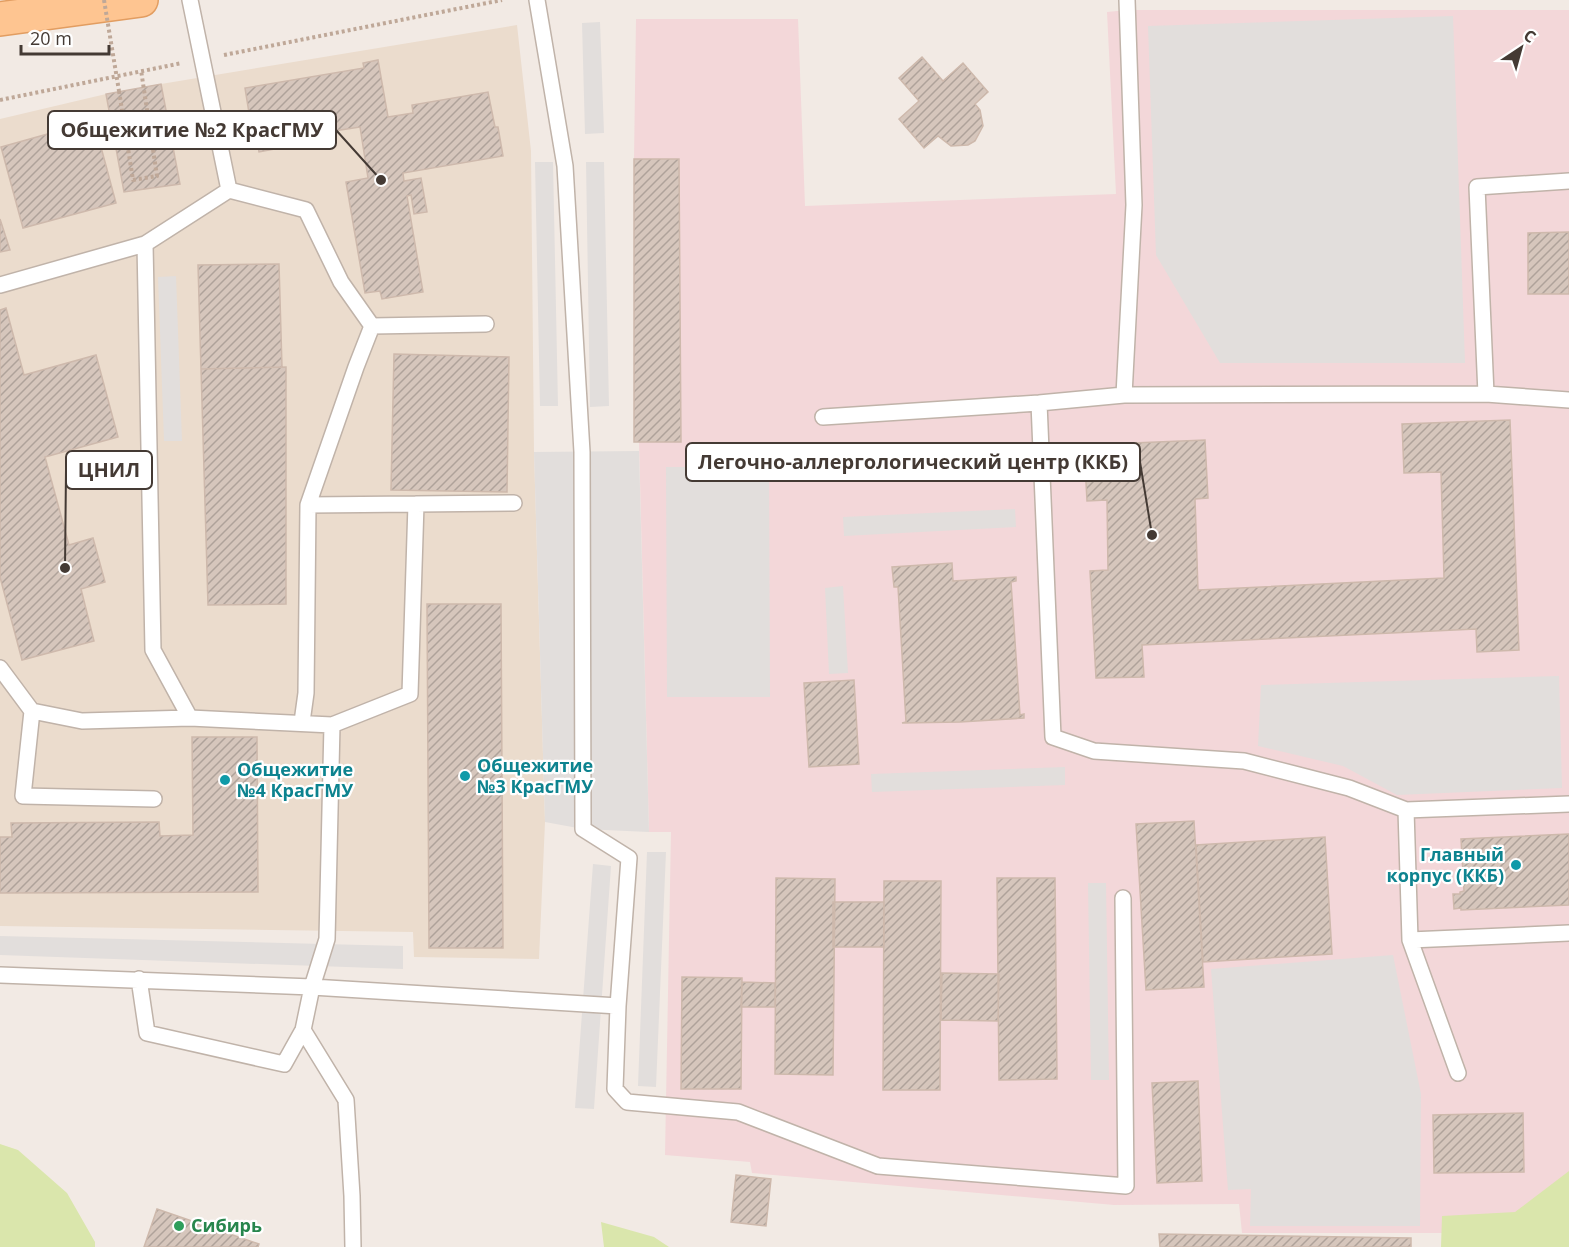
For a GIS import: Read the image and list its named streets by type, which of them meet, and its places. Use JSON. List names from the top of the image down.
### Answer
{
  "places": [
    "Общежитие №2 КрасГМУ",
    "Легочно-аллергологический центр (ККБ)",
    "ЦНИЛ",
    "Общежитие №3 КрасГМУ",
    "Общежитие №4 КрасГМУ",
    "Главный корпус (ККБ)",
    "Сибирь"
  ],
  "scale_bar": "20 m",
  "north": "top right"
}
